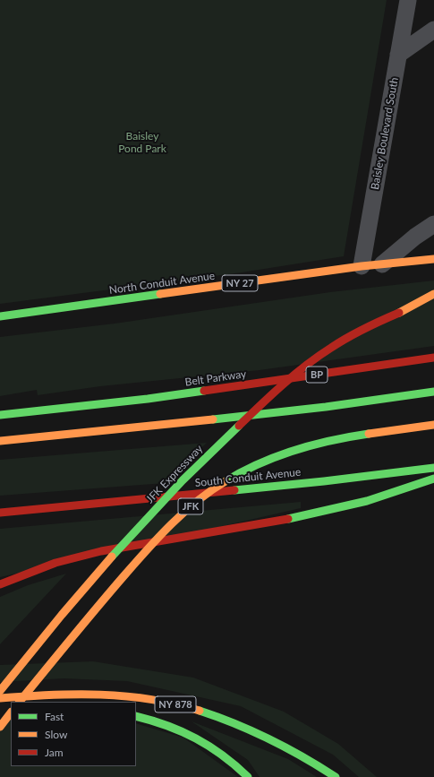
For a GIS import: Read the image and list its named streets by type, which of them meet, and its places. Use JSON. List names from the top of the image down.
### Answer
{
  "streets": {
    "main road": [
      "North Conduit Avenue",
      "NY 27",
      "BP",
      "Belt Parkway",
      "JFK Expressway",
      "South Conduit Avenue",
      "JFK",
      "NY 878"
    ],
    "street": ["Baisley Boulevard South"]
  },
  "crossings": [
    ["Baisley Boulevard South", "North Conduit Avenue"]
  ],
  "parks": ["Baisley Pond Park"],
  "legend": ["Fast", "Slow", "Jam"]
}
